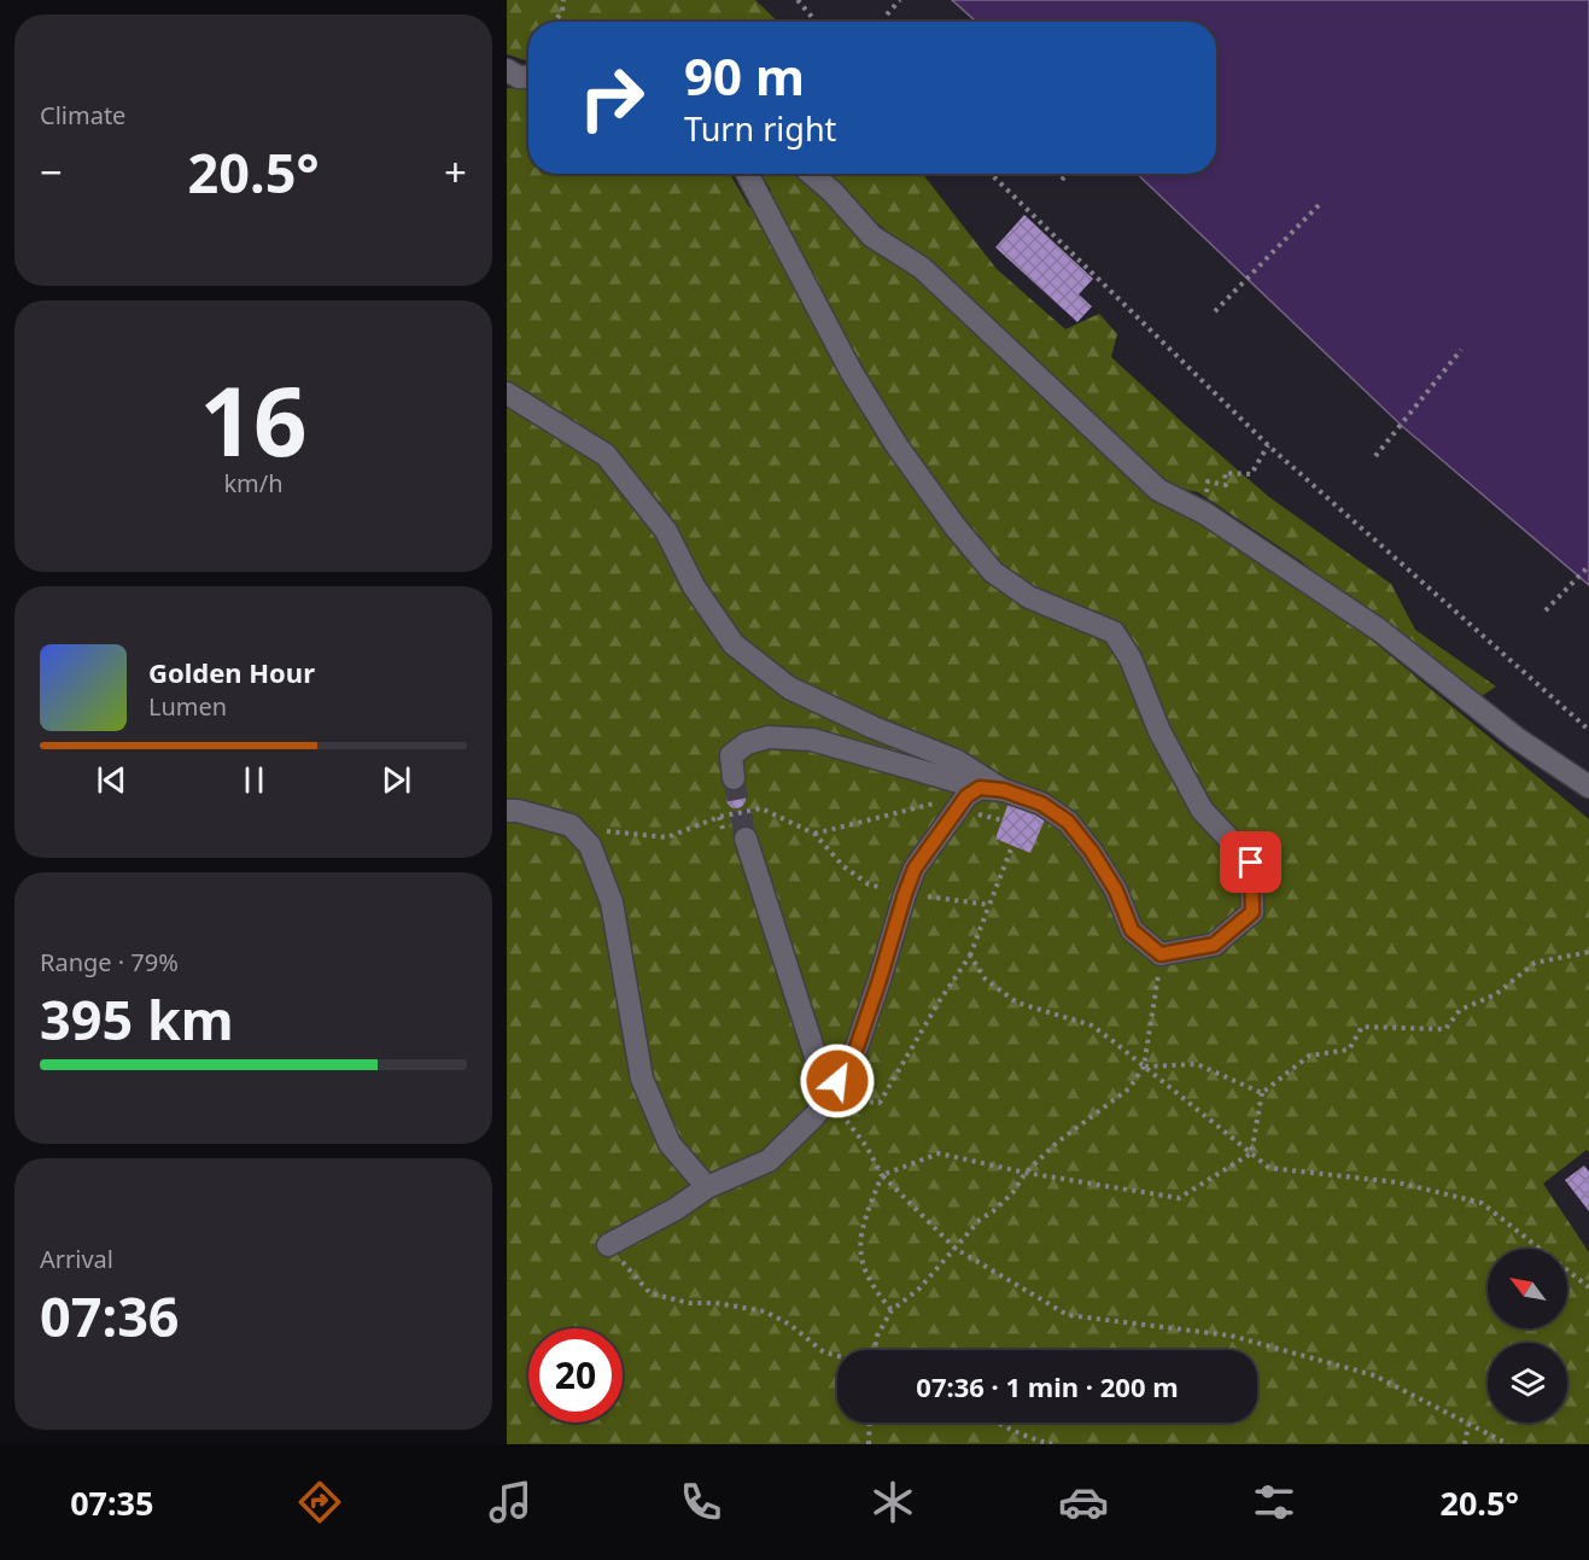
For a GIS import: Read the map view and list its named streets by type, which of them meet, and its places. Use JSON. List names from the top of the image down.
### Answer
{
  "north": "top left",
  "page": {
    "tile": [
      "Climate",
      ["16", "km/h"],
      ["Range · 79%", "395 km"],
      ["Arrival", "07:36"]
    ],
    "turn": ["90 m", "Turn right"],
    "heat": ["−", "20.5°", "+"],
    "song": ["Golden Hour", "Lumen"],
    "limit": "20",
    "trip": "07:36 · 1 min · 200 m",
    "tabs": ["07:35", "20.5°"]
  }
}
